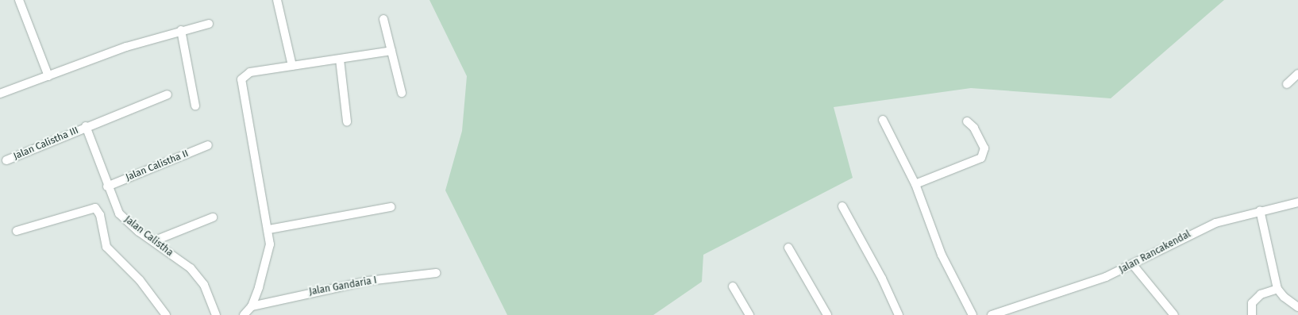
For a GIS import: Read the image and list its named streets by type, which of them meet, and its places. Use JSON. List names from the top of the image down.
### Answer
{
  "streets": {
    "street": [
      "Jalan Calistha III",
      "Jalan Calistha II",
      "Jalan Calistha",
      "Jalan Rancakendal",
      "Jalan Gandaria I"
    ]
  },
  "crossings": [
    ["Jalan Calistha III", "Jalan Calistha"],
    ["Jalan Calistha II", "Jalan Calistha"]
  ]
}
